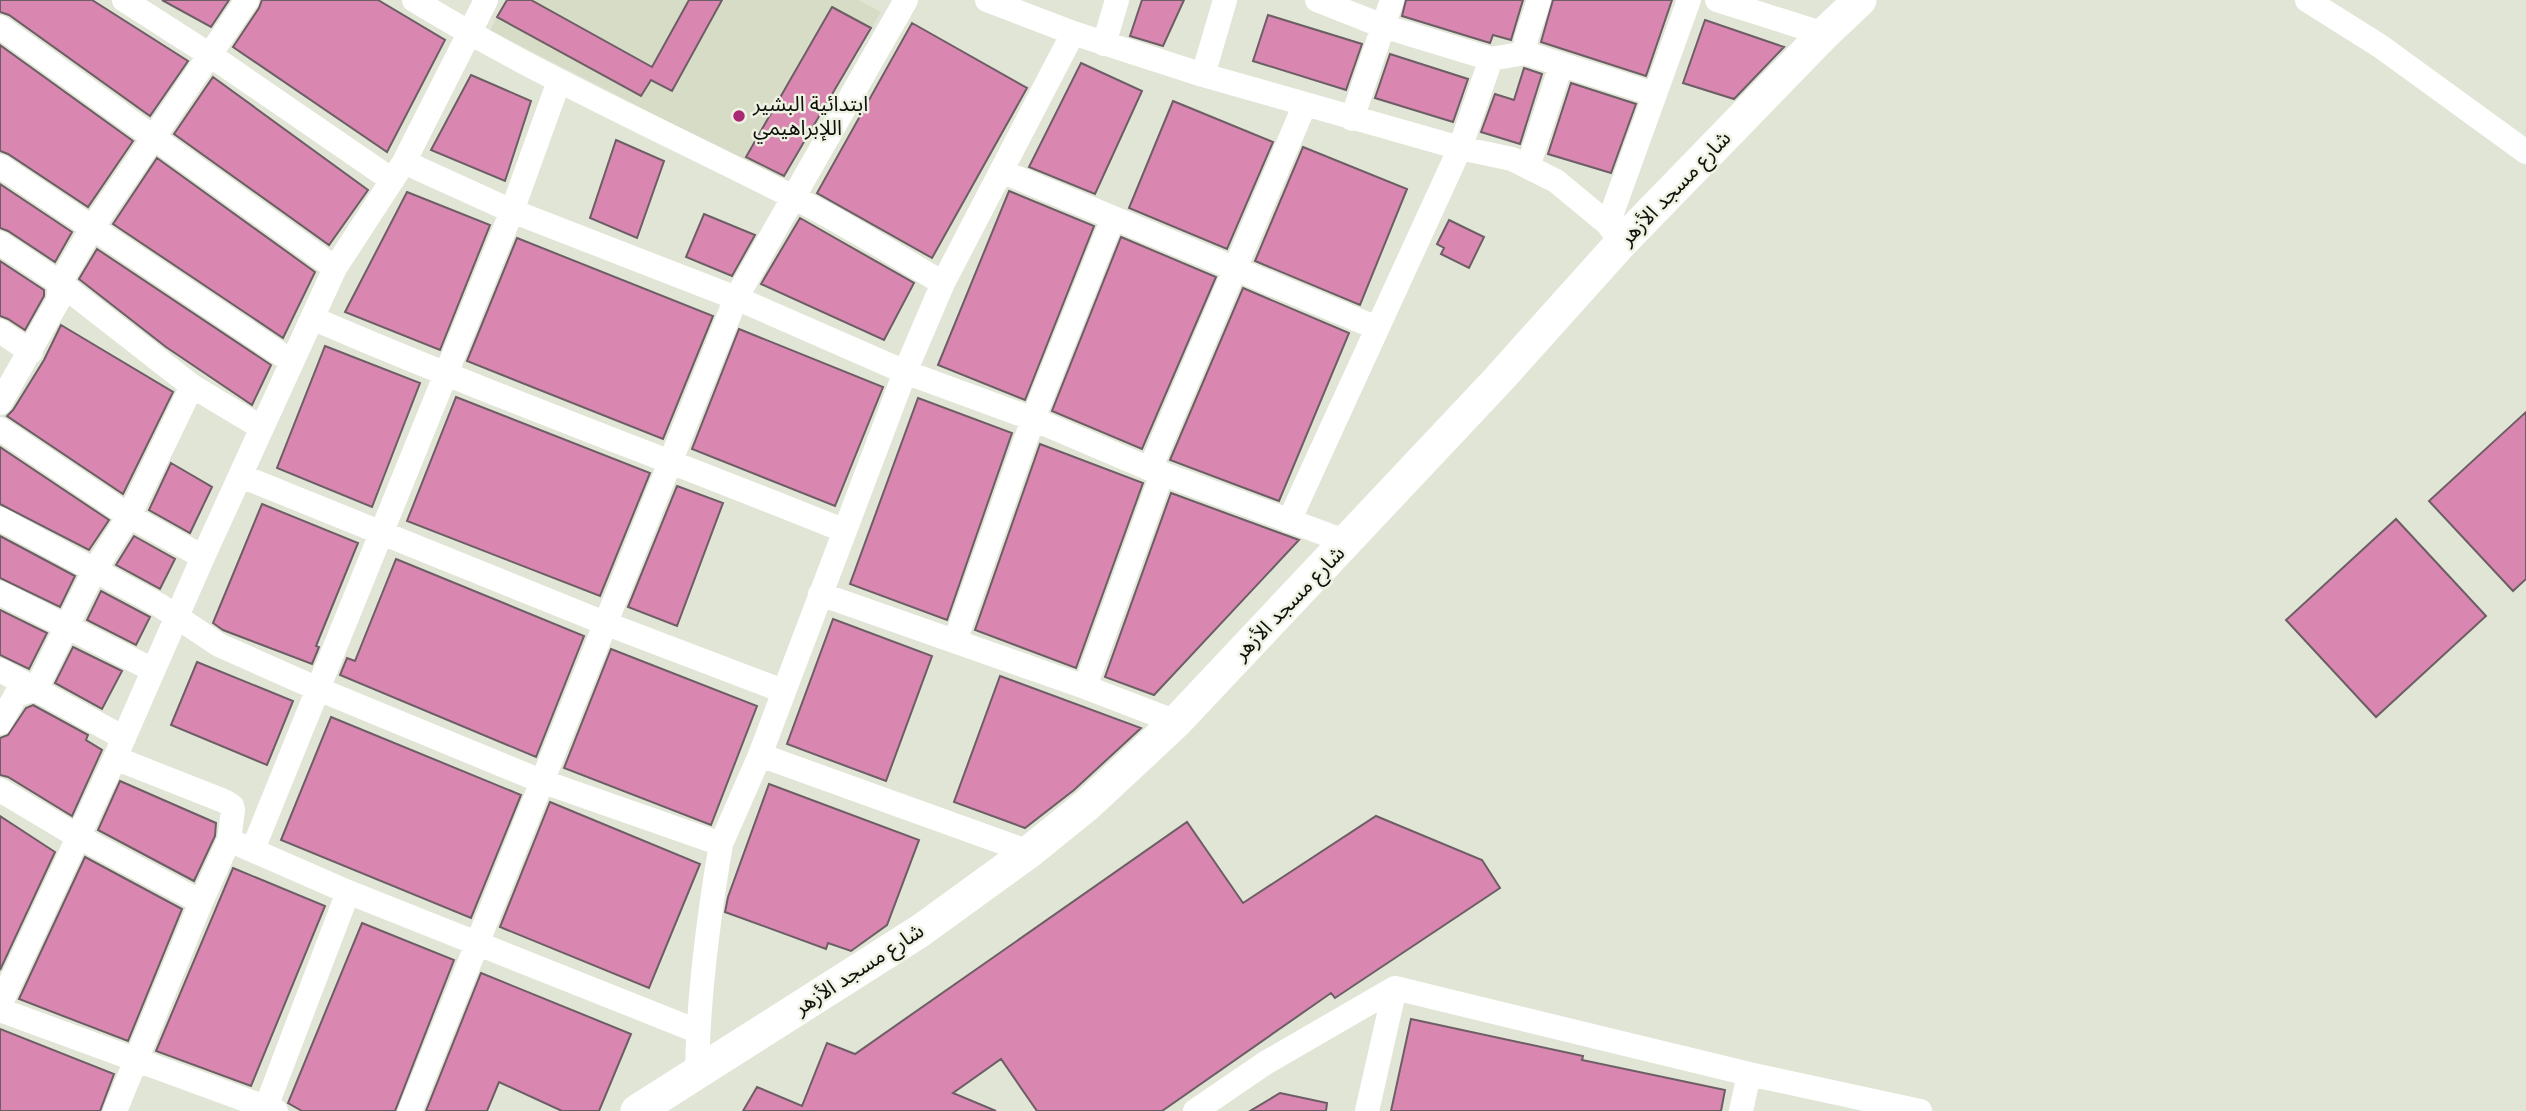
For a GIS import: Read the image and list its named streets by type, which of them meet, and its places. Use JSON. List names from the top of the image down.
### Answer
{
  "streets": {
    "street": ["شارع مسجد الأزهر"]
  },
  "places": ["ابتدائية البشير اللإبراهيمي"]
}
